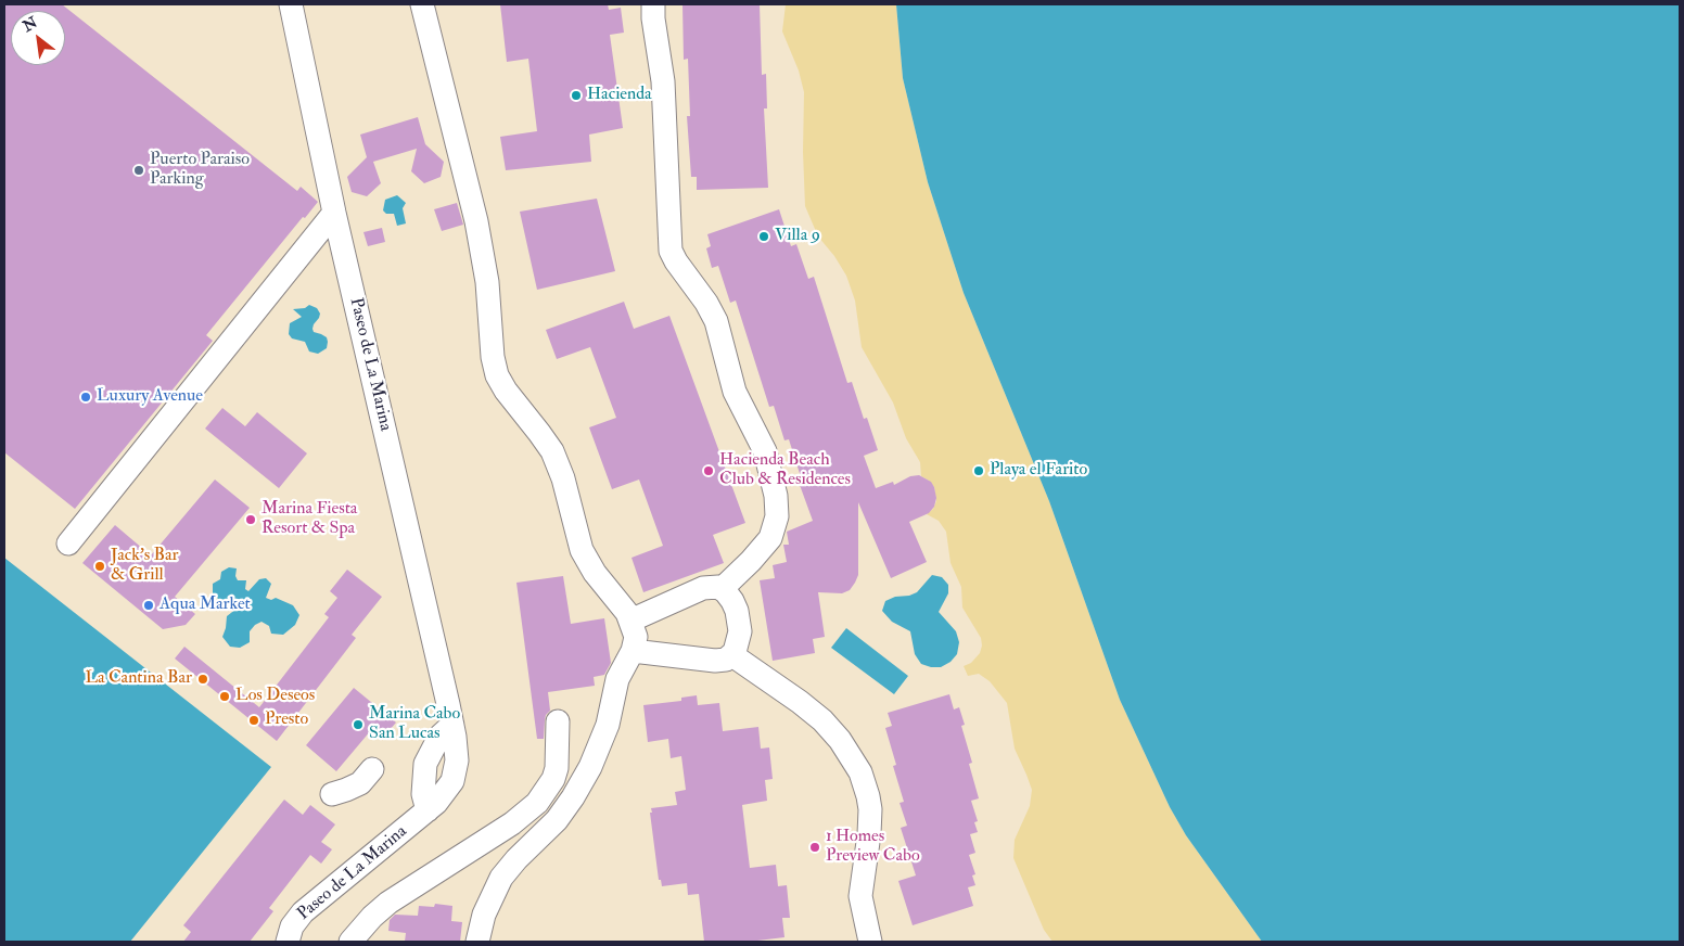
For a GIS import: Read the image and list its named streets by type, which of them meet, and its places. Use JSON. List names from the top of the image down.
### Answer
{
  "streets": {
    "street": ["Paseo de La Marina"]
  },
  "places": [
    "Hacienda",
    "Puerto Paraiso Parking",
    "Villa 9",
    "Luxury Avenue",
    "Hacienda Beach Club & Residences",
    "Playa el Farito",
    "Marina Fiesta Resort & Spa",
    "Jack's Bar & Grill",
    "Aqua Market",
    "La Cantina Bar",
    "Los Deseos",
    "Presto",
    "Marina Cabo San Lucas",
    "1 Homes Preview Cabo"
  ],
  "north": "top left"
}
